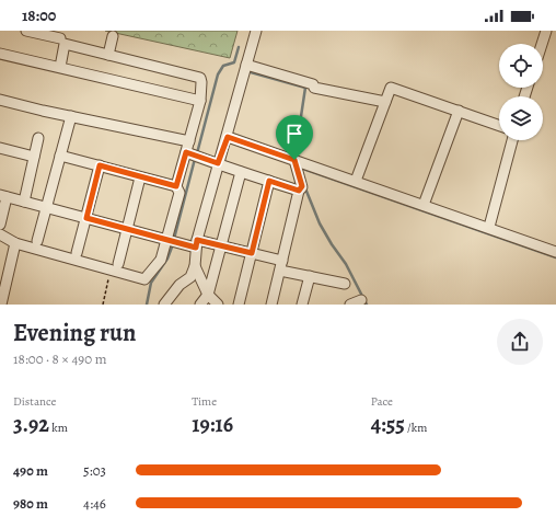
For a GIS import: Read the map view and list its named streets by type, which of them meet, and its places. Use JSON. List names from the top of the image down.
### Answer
{
  "page": {
    "status": "18:00",
    "heading": ["Evening run", "18:00 · 8 × 490 m"],
    "stats": [
      ["Distance", "3.92 km"],
      ["Time", "19:16"],
      ["Pace", "4:55 /km"]
    ],
    "list": [
      {
        "name": "490 m",
        "note": "5:03"
      },
      {
        "name": "980 m",
        "note": "4:46"
      }
    ]
  }
}
